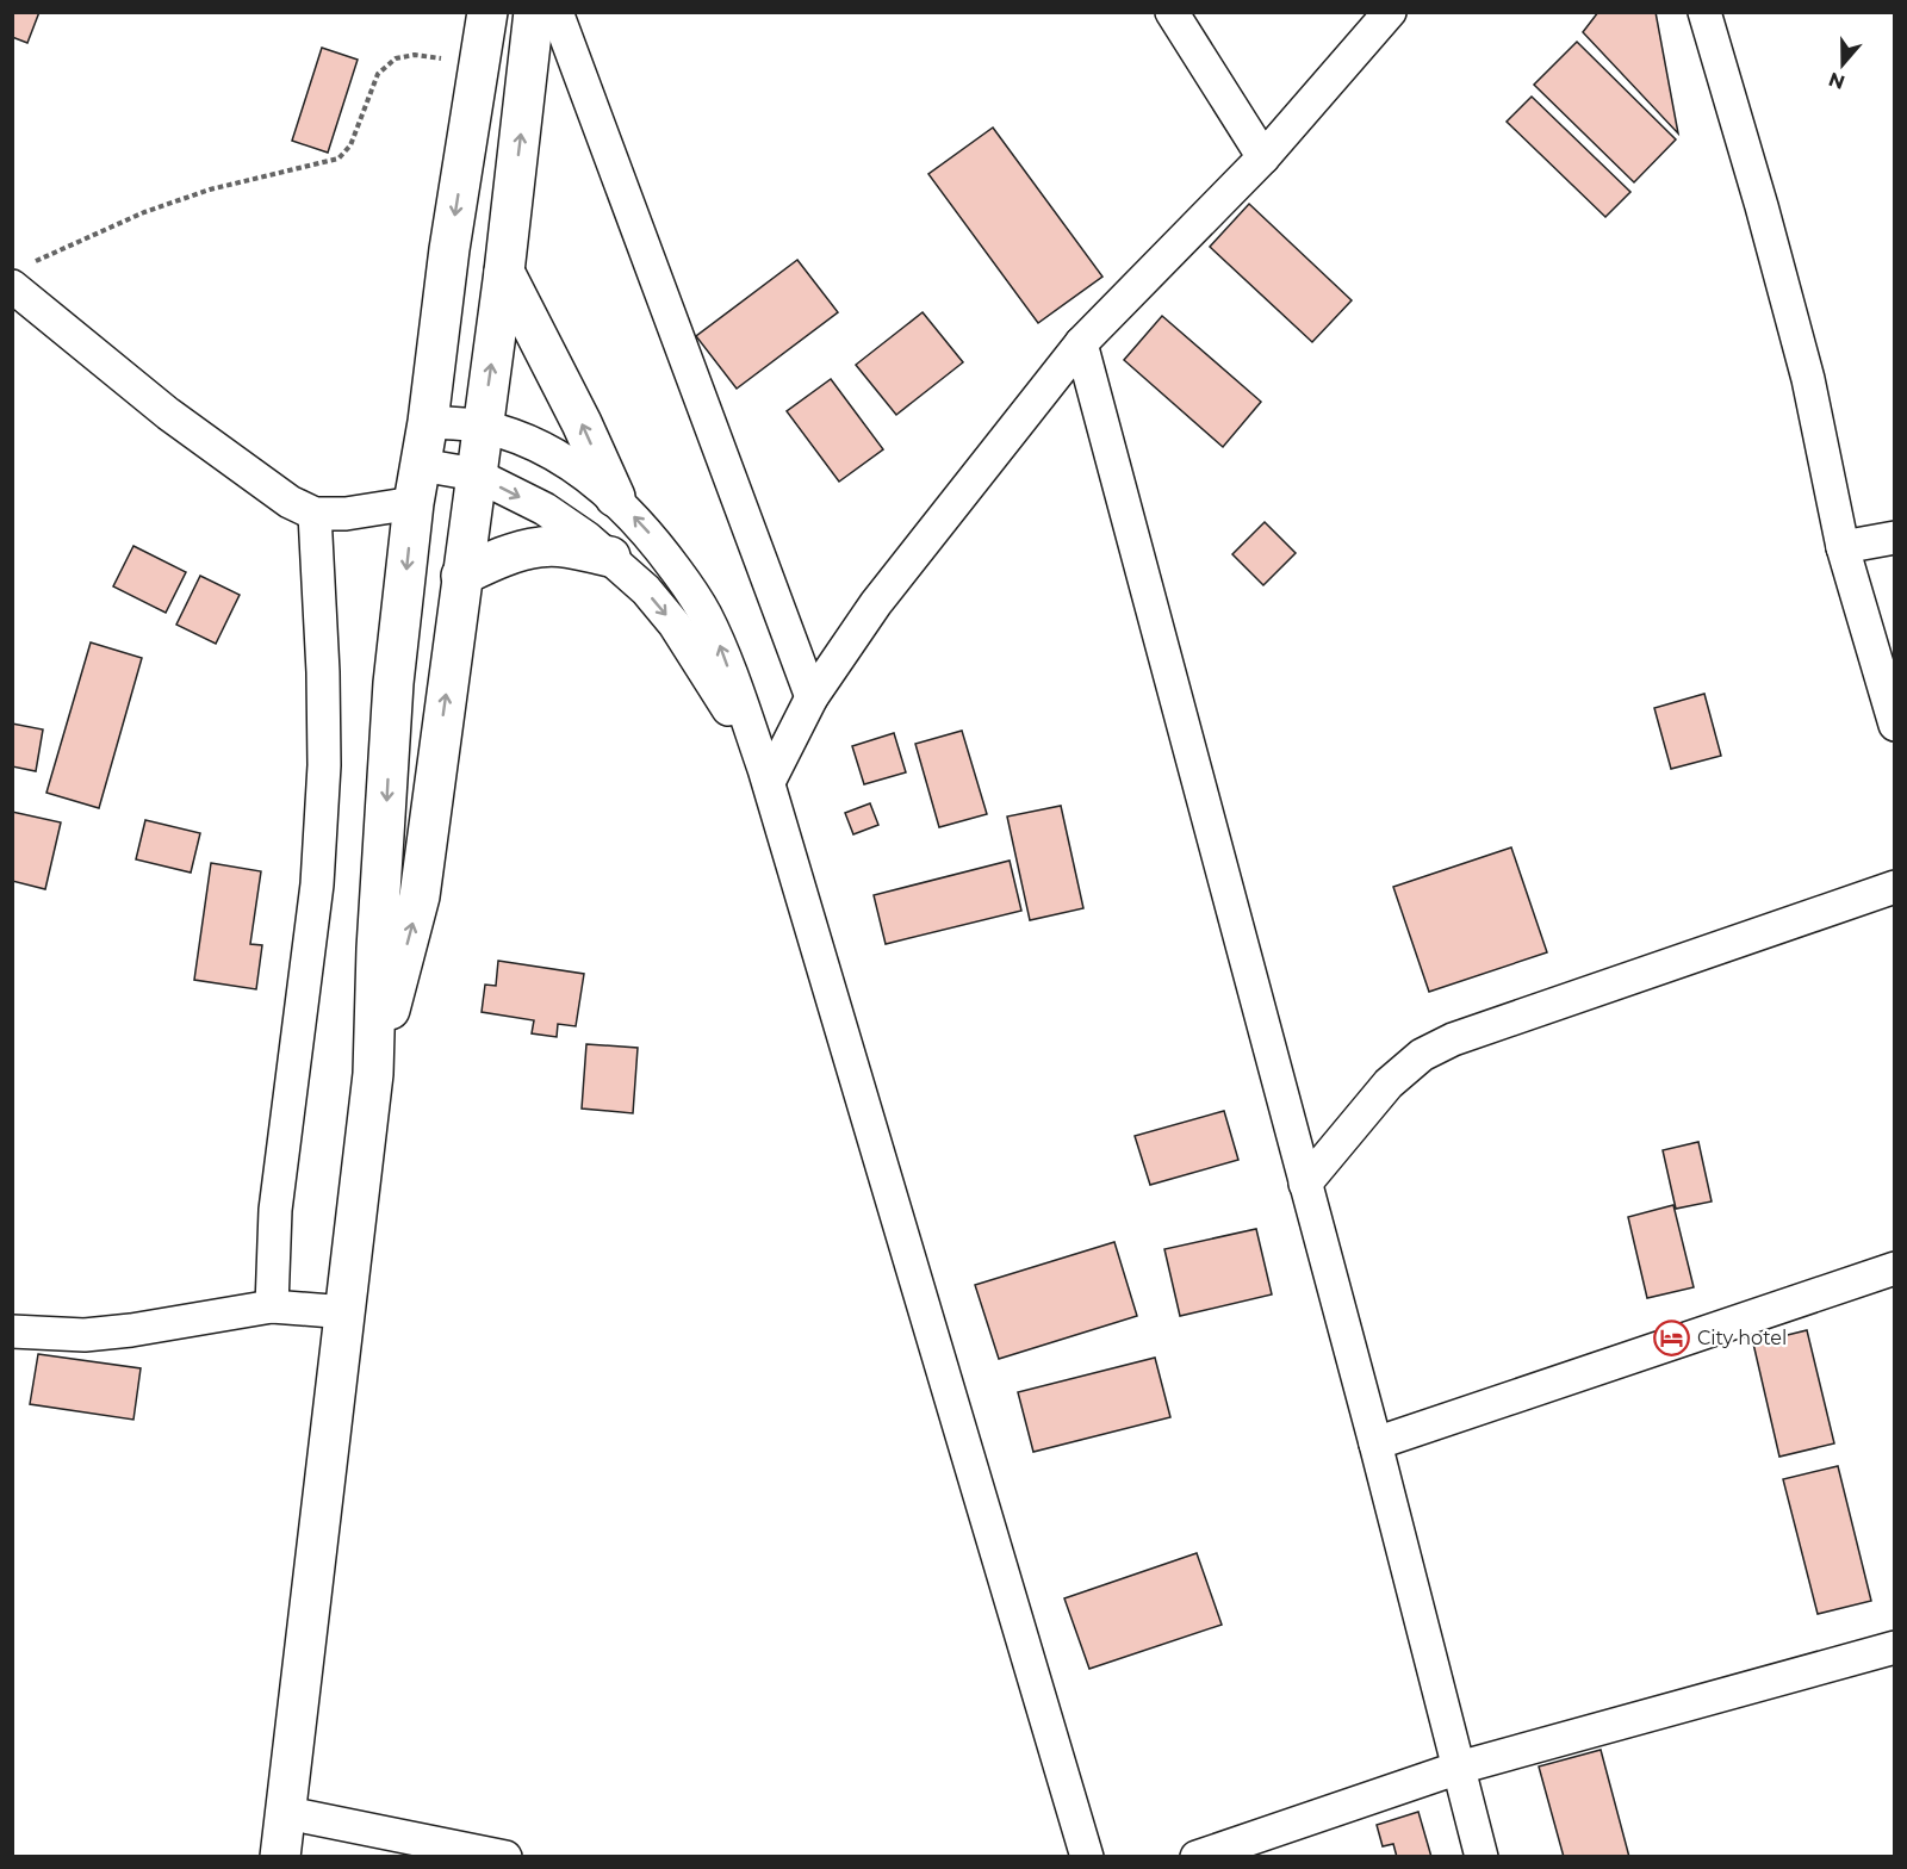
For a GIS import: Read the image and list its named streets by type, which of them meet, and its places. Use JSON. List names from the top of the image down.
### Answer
{
  "places": {
    "hotel": ["City hotel"]
  },
  "north": "bottom"
}
